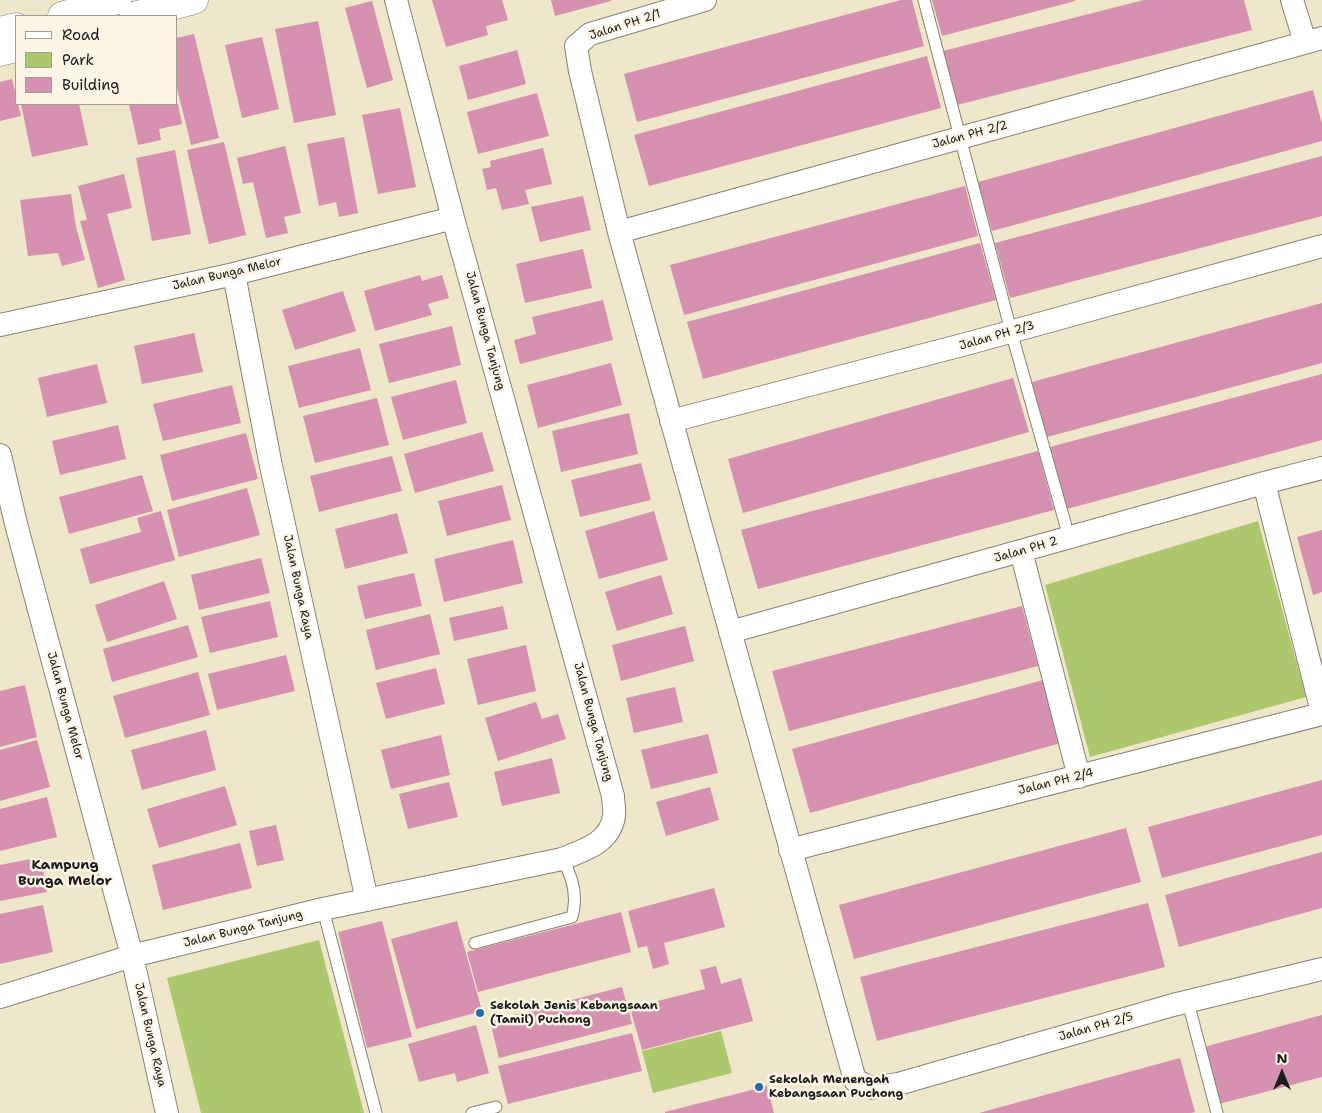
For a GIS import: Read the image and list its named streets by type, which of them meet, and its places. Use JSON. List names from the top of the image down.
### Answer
{
  "streets": {
    "street": [
      "Jalan PH 2/1",
      "Jalan PH 2/2",
      "Jalan Bunga Melor",
      "Jalan Bunga Tanjung",
      "Jalan PH 2/3",
      "Jalan PH 2",
      "Jalan Bunga Raya",
      "Jalan PH 2/4",
      "Jalan PH 2/5"
    ]
  },
  "crossings": [
    ["Jalan PH 2/1", "Jalan PH 2/2"],
    ["Jalan Bunga Melor", "Jalan Bunga Tanjung"],
    ["Jalan Bunga Melor", "Jalan Bunga Raya"],
    ["Jalan Bunga Tanjung", "Jalan Bunga Raya"],
    ["Jalan PH 2/4", "Jalan PH 2/5"]
  ],
  "districts": ["Kampung Bunga Melor"],
  "places": ["Sekolah Jenis Kebangsaan (Tamil) Puchong", "Sekolah Menengah Kebangsaan Puchong"],
  "legend": ["Road", "Park", "Building"],
  "north": "top"
}
